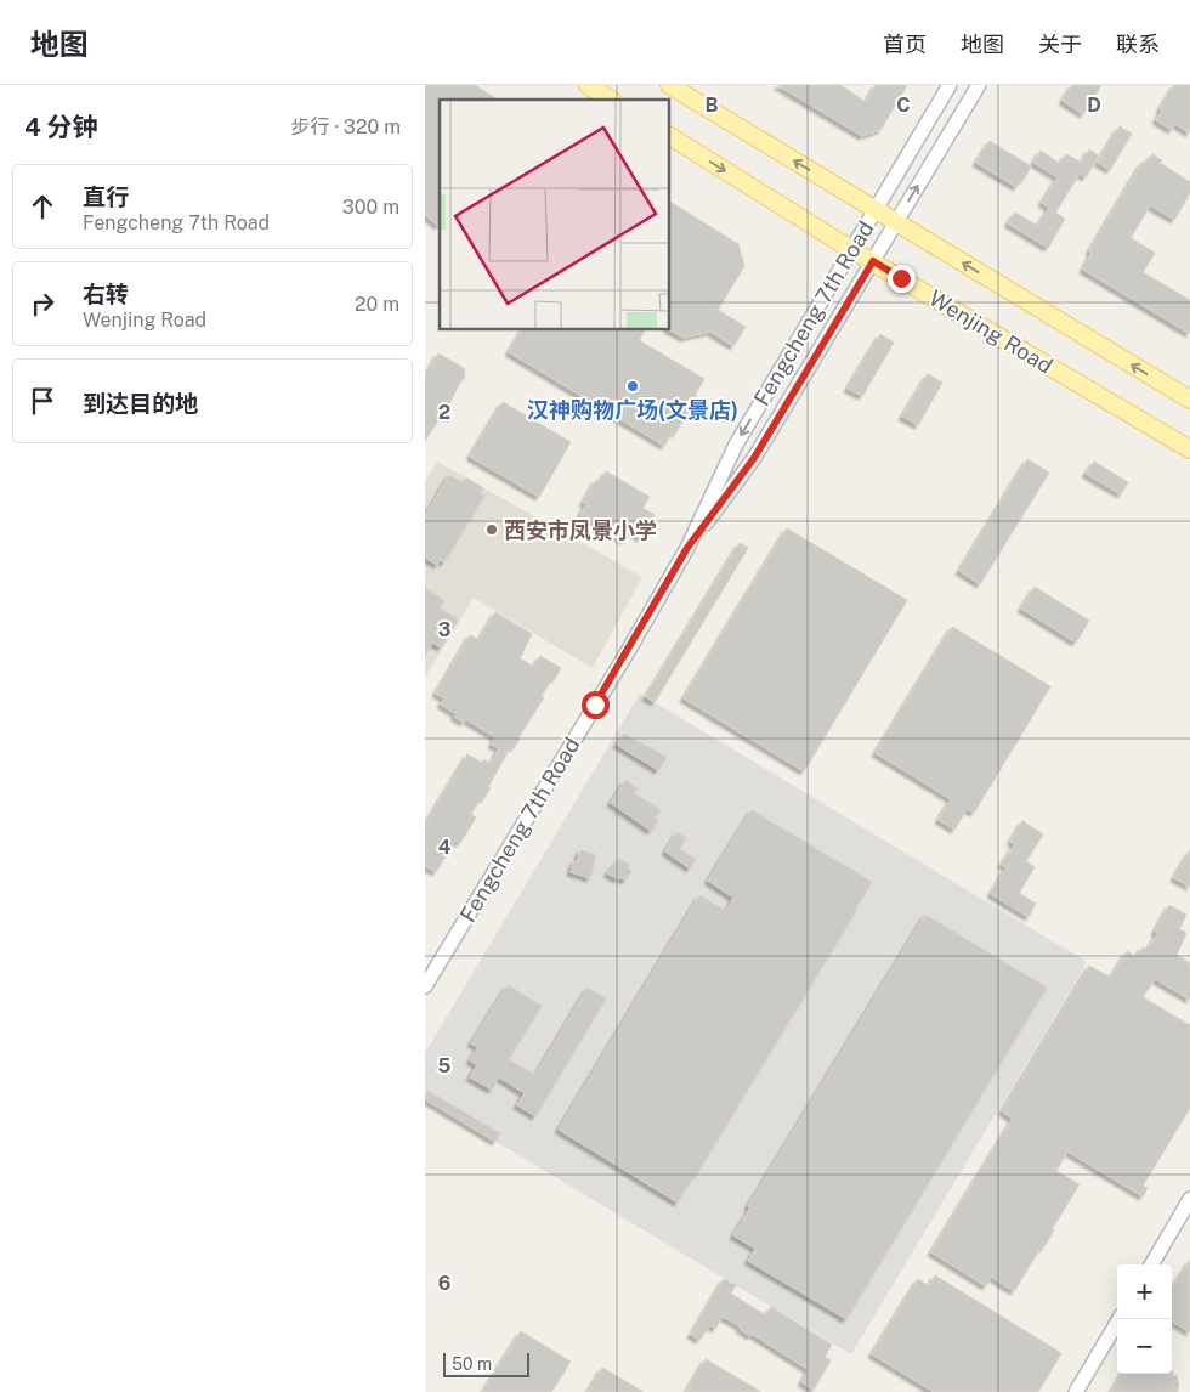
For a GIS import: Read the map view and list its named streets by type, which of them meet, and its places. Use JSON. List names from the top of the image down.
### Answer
{
  "streets": {
    "main road": ["Wenjing Road"],
    "street": ["Fengcheng 7th Road"]
  },
  "crossings": [
    ["Fengcheng 7th Road", "Wenjing Road"]
  ],
  "places": ["汉神购物广场(文景店)", "西安市凤景小学"],
  "scale_bar": "50 m",
  "page": {
    "header": "地图",
    "nav": [
      "首页",
      "地图",
      "关于",
      "联系"
    ],
    "heading": ["4 分钟", "步行 · 320 m"],
    "list": [
      ["直行", "Fengcheng 7th Road", "300 m"],
      ["右转", "Wenjing Road", "20 m"],
      "到达目的地"
    ],
    "map_buttons": ["+", "−"],
    "scale": "50 m"
  },
  "grid": {
    "columns": ["B", "C", "D"],
    "rows": [
      "2",
      "3",
      "4",
      "5",
      "6"
    ]
  }
}
